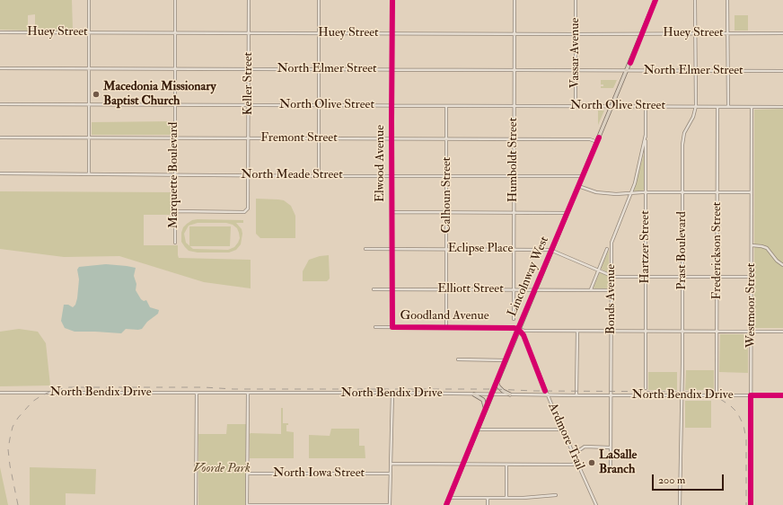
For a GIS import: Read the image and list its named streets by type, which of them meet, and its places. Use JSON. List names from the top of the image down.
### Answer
{
  "streets": {
    "main road": ["Lincolnway West"],
    "street": [
      "Huey Street",
      "Vassar Avenue",
      "North Elmer Street",
      "Keller Street",
      "North Olive Street",
      "Fremont Street",
      "Humboldt Street",
      "Elwood Avenue",
      "Marquette Boulevard",
      "North Meade Street",
      "Calhoun Street",
      "Hartzer Street",
      "Eclipse Place",
      "Prast Boulevard",
      "Frederickson Street",
      "Elliott Street",
      "Bonds Avenue",
      "Westmoor Street",
      "Goodland Avenue",
      "North Bendix Drive",
      "Ardmore Trail",
      "North Iowa Street"
    ]
  },
  "crossings": [
    ["Huey Street", "Vassar Avenue"],
    ["Huey Street", "Keller Street"],
    ["Huey Street", "Humboldt Street"],
    ["Huey Street", "Elwood Avenue"],
    ["Huey Street", "Marquette Boulevard"],
    ["Huey Street", "Prast Boulevard"],
    ["Huey Street", "Lincolnway West"],
    ["Vassar Avenue", "North Elmer Street"],
    ["Vassar Avenue", "North Olive Street"],
    ["North Elmer Street", "Keller Street"],
    ["North Elmer Street", "Humboldt Street"],
    ["North Elmer Street", "Elwood Avenue"],
    ["North Elmer Street", "Marquette Boulevard"],
    ["North Elmer Street", "Prast Boulevard"],
    ["North Elmer Street", "Lincolnway West"],
    ["Keller Street", "North Olive Street"],
    ["Keller Street", "Fremont Street"],
    ["Keller Street", "Marquette Boulevard"],
    ["Keller Street", "North Meade Street"],
    ["North Olive Street", "Humboldt Street"],
    ["North Olive Street", "Elwood Avenue"],
    ["North Olive Street", "Marquette Boulevard"],
    ["North Olive Street", "Calhoun Street"],
    ["North Olive Street", "Hartzer Street"],
    ["North Olive Street", "Prast Boulevard"],
    ["North Olive Street", "Frederickson Street"],
    ["North Olive Street", "Lincolnway West"],
    ["North Olive Street", "Westmoor Street"],
    ["Fremont Street", "Humboldt Street"],
    ["Fremont Street", "Elwood Avenue"],
    ["Fremont Street", "Marquette Boulevard"],
    ["Fremont Street", "Calhoun Street"],
    ["Fremont Street", "Lincolnway West"],
    ["Humboldt Street", "North Meade Street"],
    ["Humboldt Street", "Eclipse Place"],
    ["Humboldt Street", "Elliott Street"],
    ["Elwood Avenue", "North Meade Street"],
    ["Elwood Avenue", "Eclipse Place"],
    ["Elwood Avenue", "Elliott Street"],
    ["Elwood Avenue", "Goodland Avenue"],
    ["Marquette Boulevard", "North Meade Street"],
    ["North Meade Street", "Calhoun Street"],
    ["North Meade Street", "Lincolnway West"],
    ["Calhoun Street", "Eclipse Place"],
    ["Calhoun Street", "Elliott Street"],
    ["Calhoun Street", "Goodland Avenue"],
    ["Hartzer Street", "Eclipse Place"],
    ["Hartzer Street", "Bonds Avenue"],
    ["Hartzer Street", "Goodland Avenue"],
    ["Eclipse Place", "Prast Boulevard"],
    ["Eclipse Place", "Frederickson Street"],
    ["Eclipse Place", "Lincolnway West"],
    ["Eclipse Place", "Bonds Avenue"],
    ["Eclipse Place", "Westmoor Street"],
    ["Prast Boulevard", "Goodland Avenue"],
    ["Prast Boulevard", "North Bendix Drive"],
    ["Frederickson Street", "Goodland Avenue"],
    ["Frederickson Street", "North Bendix Drive"],
    ["Lincolnway West", "Elliott Street"],
    ["Lincolnway West", "Goodland Avenue"],
    ["Lincolnway West", "North Bendix Drive"],
    ["Lincolnway West", "Ardmore Trail"],
    ["Elliott Street", "Bonds Avenue"],
    ["Bonds Avenue", "Goodland Avenue"],
    ["Bonds Avenue", "North Bendix Drive"],
    ["Westmoor Street", "Goodland Avenue"],
    ["Westmoor Street", "North Bendix Drive"],
    ["Goodland Avenue", "Ardmore Trail"],
    ["North Bendix Drive", "Ardmore Trail"]
  ],
  "parks": ["Voorde Park"],
  "places": ["Macedonia Missionary Baptist Church", "LaSalle Branch"],
  "scale_bar": "200 m"
}
